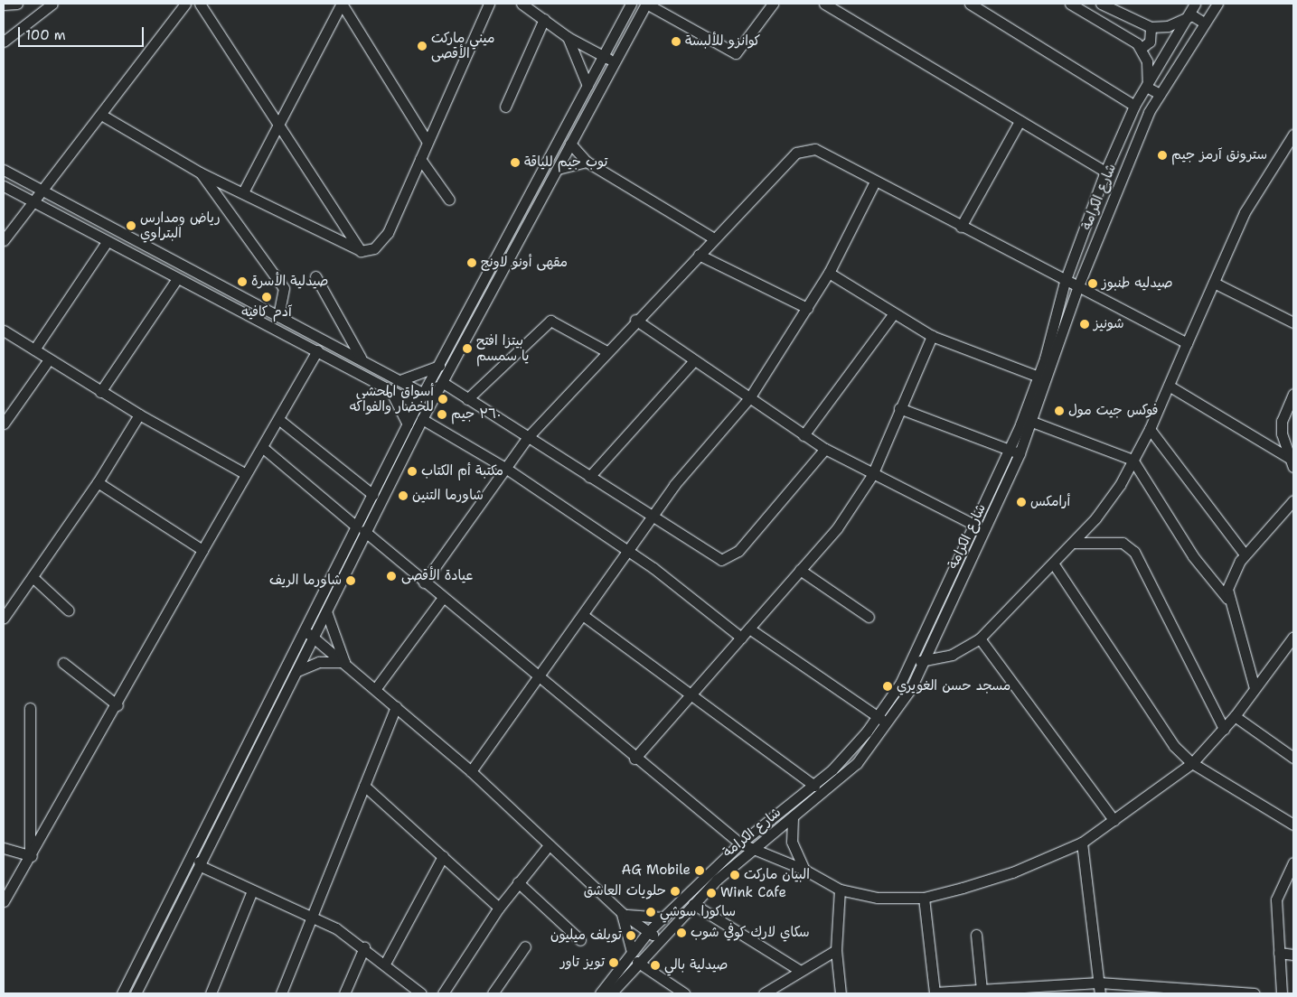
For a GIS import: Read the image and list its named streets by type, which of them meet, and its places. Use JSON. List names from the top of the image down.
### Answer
{
  "streets": {
    "street": ["شارع الكرامة"]
  },
  "places": [
    "كوانزو للألبسة",
    "ميني ماركت الأقصى",
    "سترونق آرمز جيم",
    "توب جيم للياقة",
    "رياض ومدارس البتراوي",
    "مقهى أونو لاونج",
    "صيدلية الأسرة",
    "صيدليه طنبوز",
    "آدم كافيه",
    "شونيز",
    "بيتزا افتح يا سمسم",
    "أسواق المحشي للخضار والفواكه",
    "فوكس جيت مول",
    "٣٦٠ جيم",
    "مكتبة أم الكتاب",
    "شاورما التنين",
    "أرامكس",
    "عيادة الأقصى",
    "شاورما الريف",
    "مسجد حسن الغويري",
    "AG Mobile",
    "البيان ماركت",
    "حلويات العاشق",
    "Wink Cafe",
    "ساكورا سوشي",
    "سكاي لارك كوفي شوب",
    "تويلف ميليون",
    "تويز تاور",
    "صيدلية بالي"
  ],
  "scale_bar": "100 m"
}
